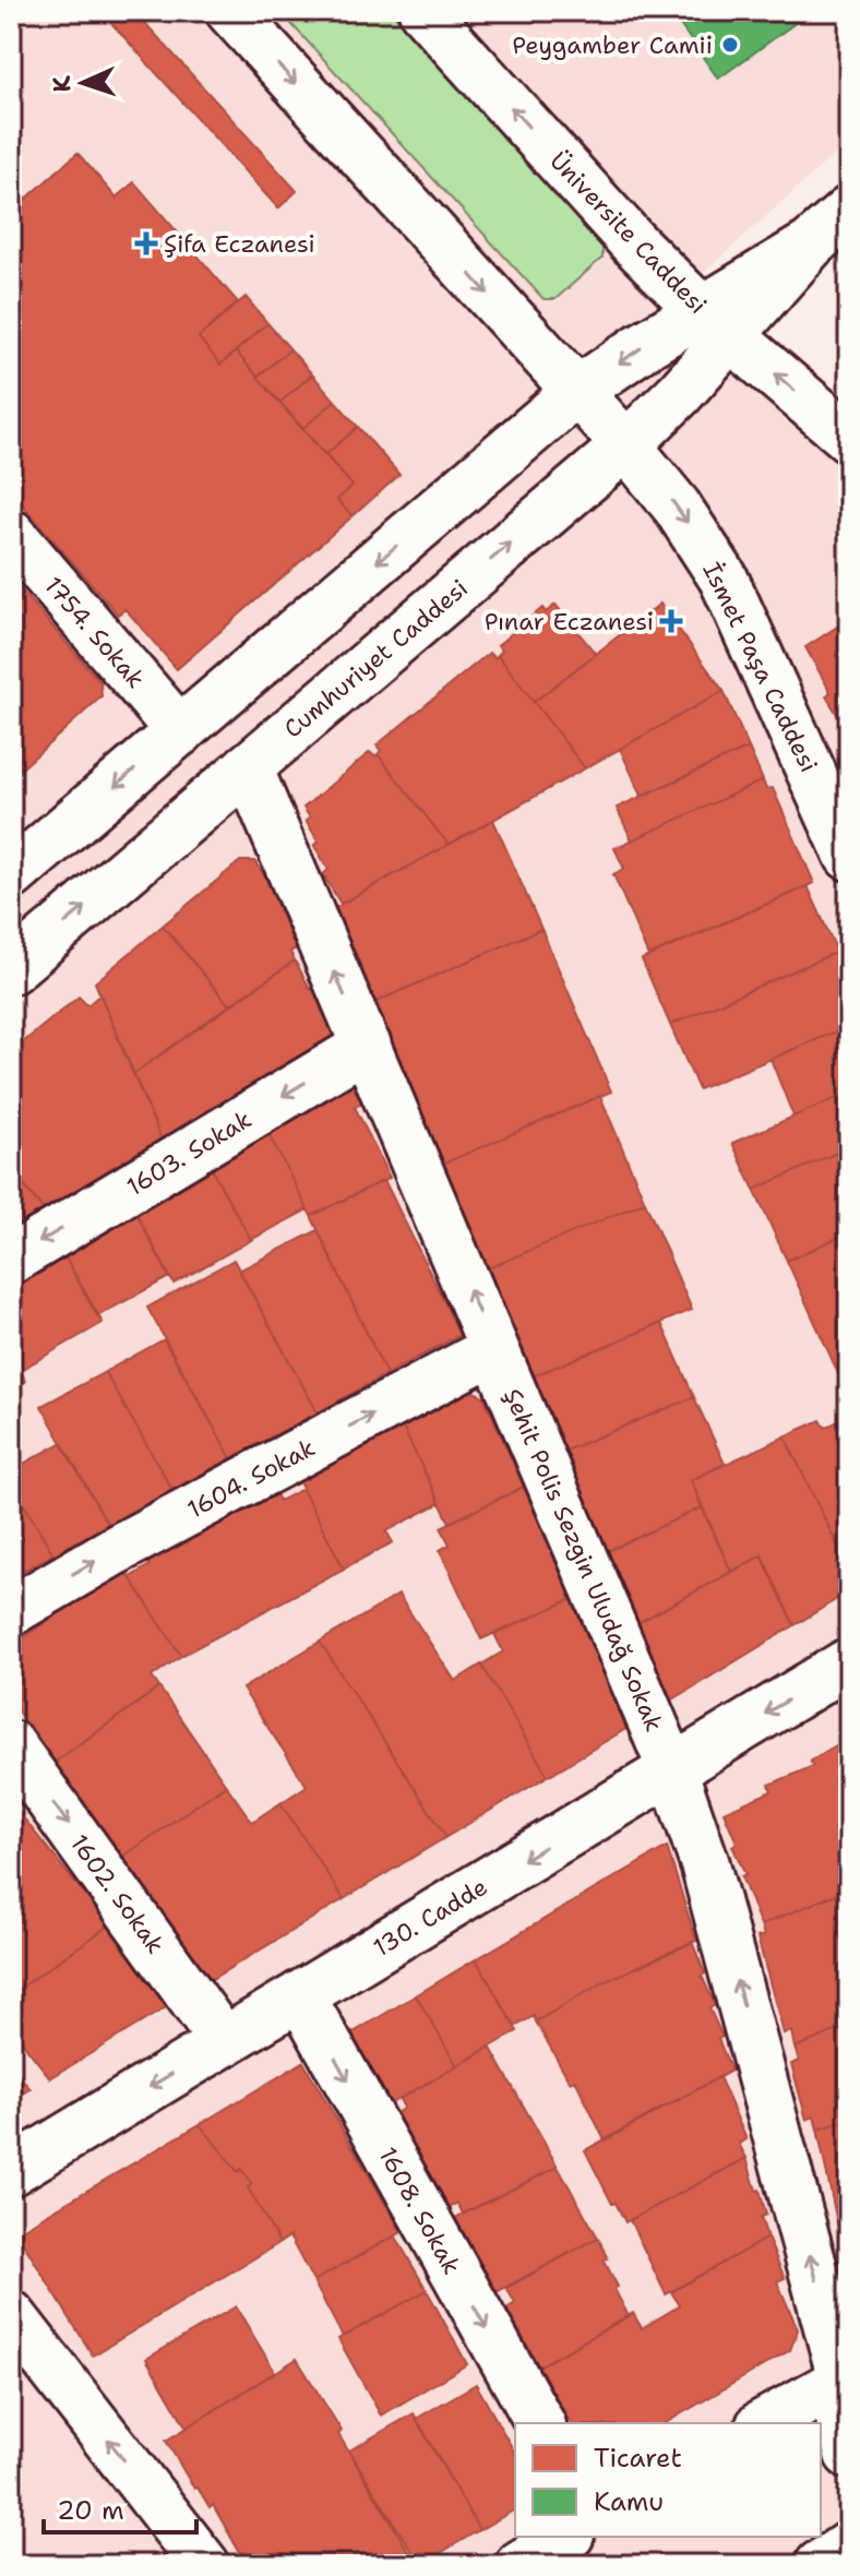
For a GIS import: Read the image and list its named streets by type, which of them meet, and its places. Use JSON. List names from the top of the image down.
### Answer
{
  "streets": {
    "street": [
      "Üniversite Caddesi",
      "1754. Sokak",
      "Cumhuriyet Caddesi",
      "İsmet Paşa Caddesi",
      "1603. Sokak",
      "1604. Sokak",
      "Şehit Polis Sezgin Uludağ Sokak",
      "1602. Sokak",
      "130. Cadde",
      "1608. Sokak"
    ]
  },
  "crossings": [
    ["Üniversite Caddesi", "Cumhuriyet Caddesi"],
    ["Cumhuriyet Caddesi", "İsmet Paşa Caddesi"],
    ["Cumhuriyet Caddesi", "Şehit Polis Sezgin Uludağ Sokak"],
    ["1603. Sokak", "Şehit Polis Sezgin Uludağ Sokak"],
    ["1604. Sokak", "Şehit Polis Sezgin Uludağ Sokak"],
    ["Şehit Polis Sezgin Uludağ Sokak", "130. Cadde"],
    ["1602. Sokak", "130. Cadde"],
    ["130. Cadde", "1608. Sokak"]
  ],
  "one_way": [
    "İsmet Paşa Caddesi",
    "1604. Sokak",
    "Şehit Polis Sezgin Uludağ Sokak",
    "1602. Sokak",
    "130. Cadde"
  ],
  "places": {
    "other": ["Peygamber Camii"],
    "health": ["Şifa Eczanesi", "Pınar Eczanesi"]
  },
  "legend": ["Ticaret", "Kamu"],
  "scale_bar": "20 m",
  "north": "left"
}
